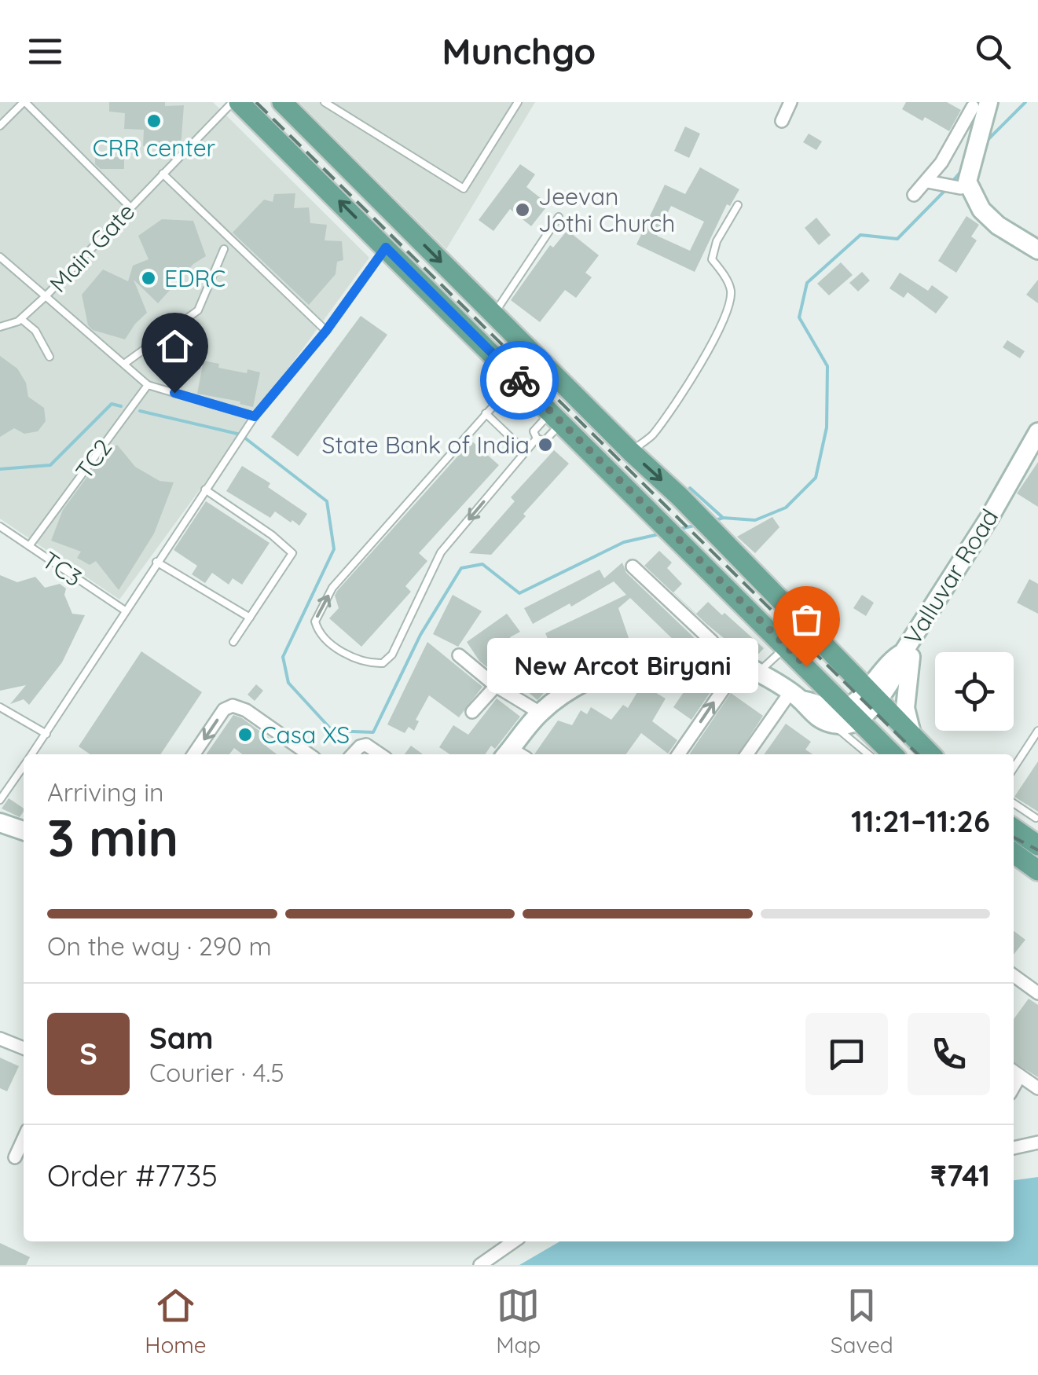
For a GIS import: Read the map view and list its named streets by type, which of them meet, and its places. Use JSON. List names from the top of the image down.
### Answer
{
  "streets": {
    "main road": ["Valluvar Road"],
    "lane": ["Main Gate", "TC2", "TC3"]
  },
  "crossings": [
    ["Main Gate", "TC2"],
    ["TC2", "TC3"]
  ],
  "places": [
    "CRR center",
    "Jeevan Jothi Church",
    "EDRC",
    "State Bank of India",
    "New Arcot Biryani",
    "Casa XS"
  ],
  "page": {
    "header": "Munchgo",
    "bubble": "New Arcot Biryani",
    "heading": ["3 min", "Arriving in", "11:21–11:26"],
    "panel": [
      "Sam",
      "Courier · 4.5",
      "Order #7735",
      "₹741"
    ],
    "bar": "On the way · 290 m",
    "round": "S",
    "tabs": ["Home", "Map", "Saved"]
  }
}
